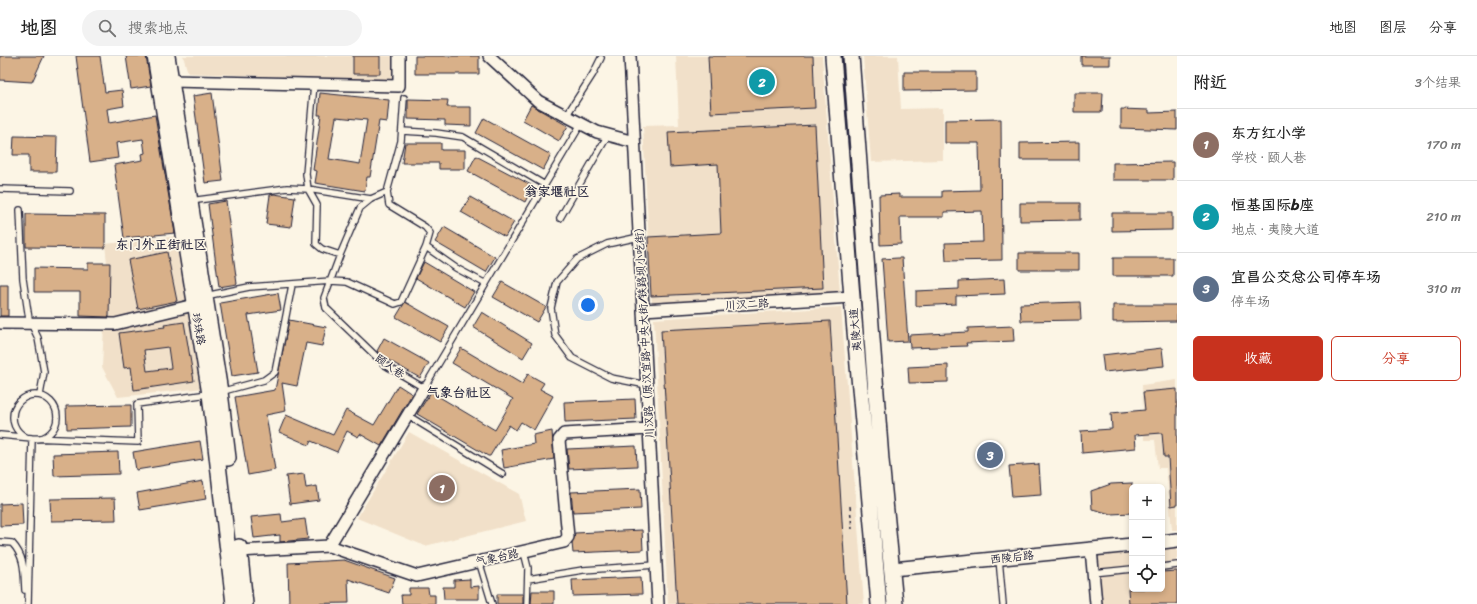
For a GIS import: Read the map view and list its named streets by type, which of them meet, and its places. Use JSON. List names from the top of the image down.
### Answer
{
  "streets": {
    "main road": ["珍珠路", "夷陵大道"],
    "street": [
      "川汉二路",
      "川汉路（原汉宜路·中央大街/铁路坝小吃街）",
      "气象台路",
      "西陵后路"
    ],
    "lane": ["颐人巷"]
  },
  "crossings": [
    ["川汉二路", "川汉路（原汉宜路·中央大街/铁路坝小吃街）"],
    ["川汉二路", "夷陵大道"],
    ["珍珠路", "气象台路"],
    ["川汉路（原汉宜路·中央大街/铁路坝小吃街）", "气象台路"],
    ["夷陵大道", "西陵后路"]
  ],
  "districts": ["翁家堰社区", "东门外正街社区", "气象台社区"],
  "page": {
    "header": "地图",
    "search": "搜索地点",
    "nav": ["地图", "图层", "分享"],
    "heading": ["附近", "3个结果"],
    "pins": ["2", "3", "1"],
    "list": [
      {
        "mark": "1",
        "name": "东方红小学",
        "note": "学校 · 颐人巷",
        "value": "170 m"
      },
      {
        "mark": "2",
        "name": "恒基国际b座",
        "note": "地点 · 夷陵大道",
        "value": "210 m"
      },
      {
        "mark": "3",
        "name": "宜昌公交总公司停车场",
        "note": "停车场",
        "value": "310 m"
      }
    ],
    "buttons": ["收藏", "分享"],
    "map_buttons": ["+", "−"]
  }
}
